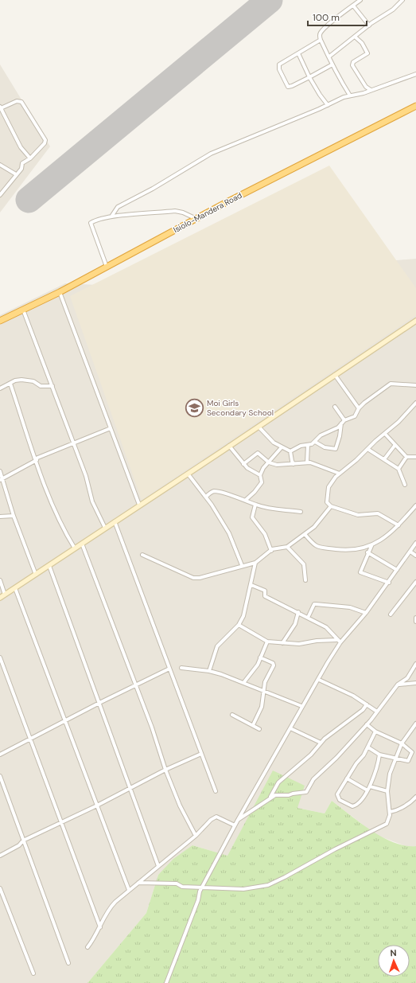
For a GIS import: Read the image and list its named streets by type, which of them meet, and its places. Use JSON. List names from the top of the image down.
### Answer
{
  "streets": {
    "highway": ["Isiolo-Mandera Road"]
  },
  "places": {
    "school or university": ["Moi Girls Secondary School"]
  },
  "scale_bar": "100 m",
  "north": "top"
}
